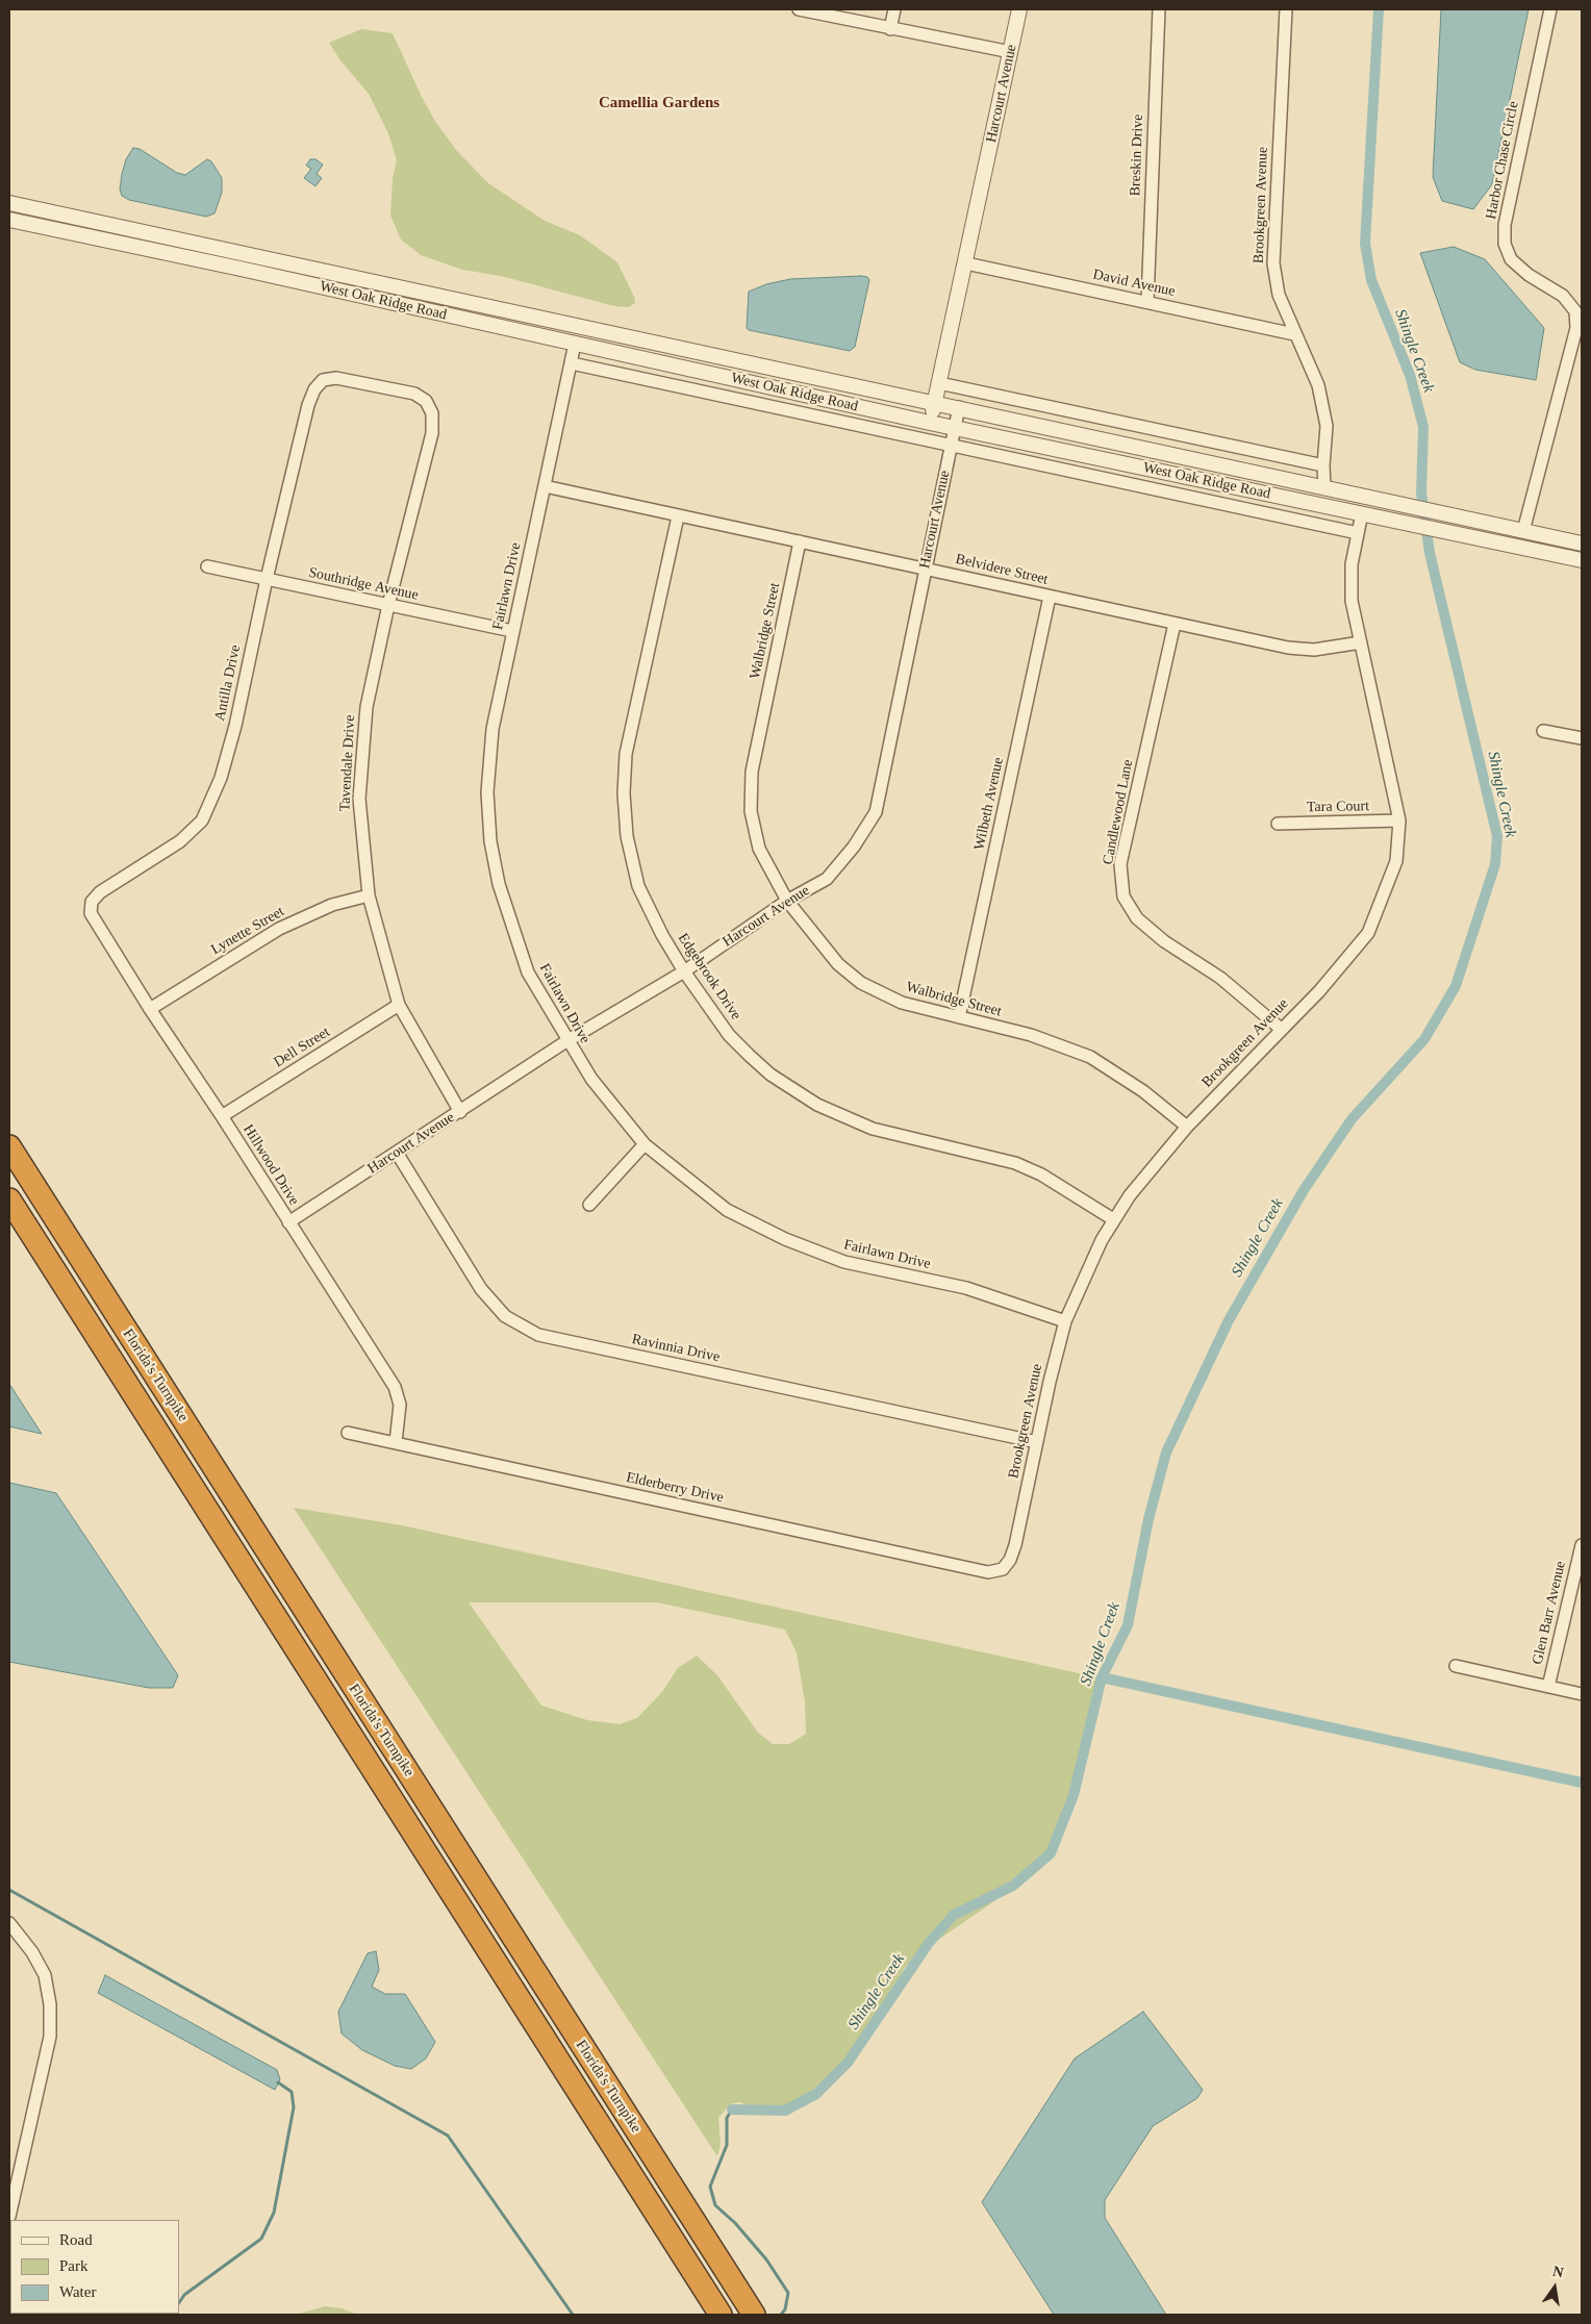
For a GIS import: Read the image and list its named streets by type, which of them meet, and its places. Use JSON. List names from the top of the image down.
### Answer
{
  "streets": {
    "highway": ["Florida's Turnpike"],
    "street": [
      "Harcourt Avenue",
      "Breskin Drive",
      "Harbor Chase Circle",
      "Brookgreen Avenue",
      "David Avenue",
      "West Oak Ridge Road",
      "Belvidere Street",
      "Southridge Avenue",
      "Fairlawn Drive",
      "Walbridge Street",
      "Antilla Drive",
      "Tavendale Drive",
      "Wilbeth Avenue",
      "Tara Court",
      "Candlewood Lane",
      "Lynette Street",
      "Edgebrook Drive",
      "Dell Street",
      "Hillwood Drive",
      "Ravinnia Drive",
      "Elderberry Drive",
      "Glen Barr Avenue"
    ]
  },
  "crossings": [
    ["Harcourt Avenue", "David Avenue"],
    ["Harcourt Avenue", "West Oak Ridge Road"],
    ["Harcourt Avenue", "Belvidere Street"],
    ["Harcourt Avenue", "Fairlawn Drive"],
    ["Harcourt Avenue", "Walbridge Street"],
    ["Harcourt Avenue", "Tavendale Drive"],
    ["Harcourt Avenue", "Edgebrook Drive"],
    ["Harcourt Avenue", "Hillwood Drive"],
    ["Harcourt Avenue", "Ravinnia Drive"],
    ["Breskin Drive", "David Avenue"],
    ["Harbor Chase Circle", "West Oak Ridge Road"],
    ["Brookgreen Avenue", "David Avenue"],
    ["Brookgreen Avenue", "West Oak Ridge Road"],
    ["Brookgreen Avenue", "Belvidere Street"],
    ["Brookgreen Avenue", "Fairlawn Drive"],
    ["Brookgreen Avenue", "Walbridge Street"],
    ["Brookgreen Avenue", "Tara Court"],
    ["Brookgreen Avenue", "Candlewood Lane"],
    ["Brookgreen Avenue", "Edgebrook Drive"],
    ["Brookgreen Avenue", "Ravinnia Drive"],
    ["Brookgreen Avenue", "Elderberry Drive"],
    ["West Oak Ridge Road", "Fairlawn Drive"],
    ["Belvidere Street", "Fairlawn Drive"],
    ["Belvidere Street", "Walbridge Street"],
    ["Belvidere Street", "Wilbeth Avenue"],
    ["Belvidere Street", "Candlewood Lane"],
    ["Belvidere Street", "Edgebrook Drive"],
    ["Southridge Avenue", "Fairlawn Drive"],
    ["Southridge Avenue", "Antilla Drive"],
    ["Southridge Avenue", "Tavendale Drive"],
    ["Walbridge Street", "Wilbeth Avenue"],
    ["Antilla Drive", "Tavendale Drive"],
    ["Antilla Drive", "Hillwood Drive"],
    ["Tavendale Drive", "Lynette Street"],
    ["Tavendale Drive", "Dell Street"],
    ["Lynette Street", "Hillwood Drive"],
    ["Dell Street", "Hillwood Drive"],
    ["Hillwood Drive", "Elderberry Drive"]
  ],
  "districts": ["Camellia Gardens"],
  "water": ["Shingle Creek"],
  "legend": ["Road", "Park", "Water"],
  "north": "top"
}
